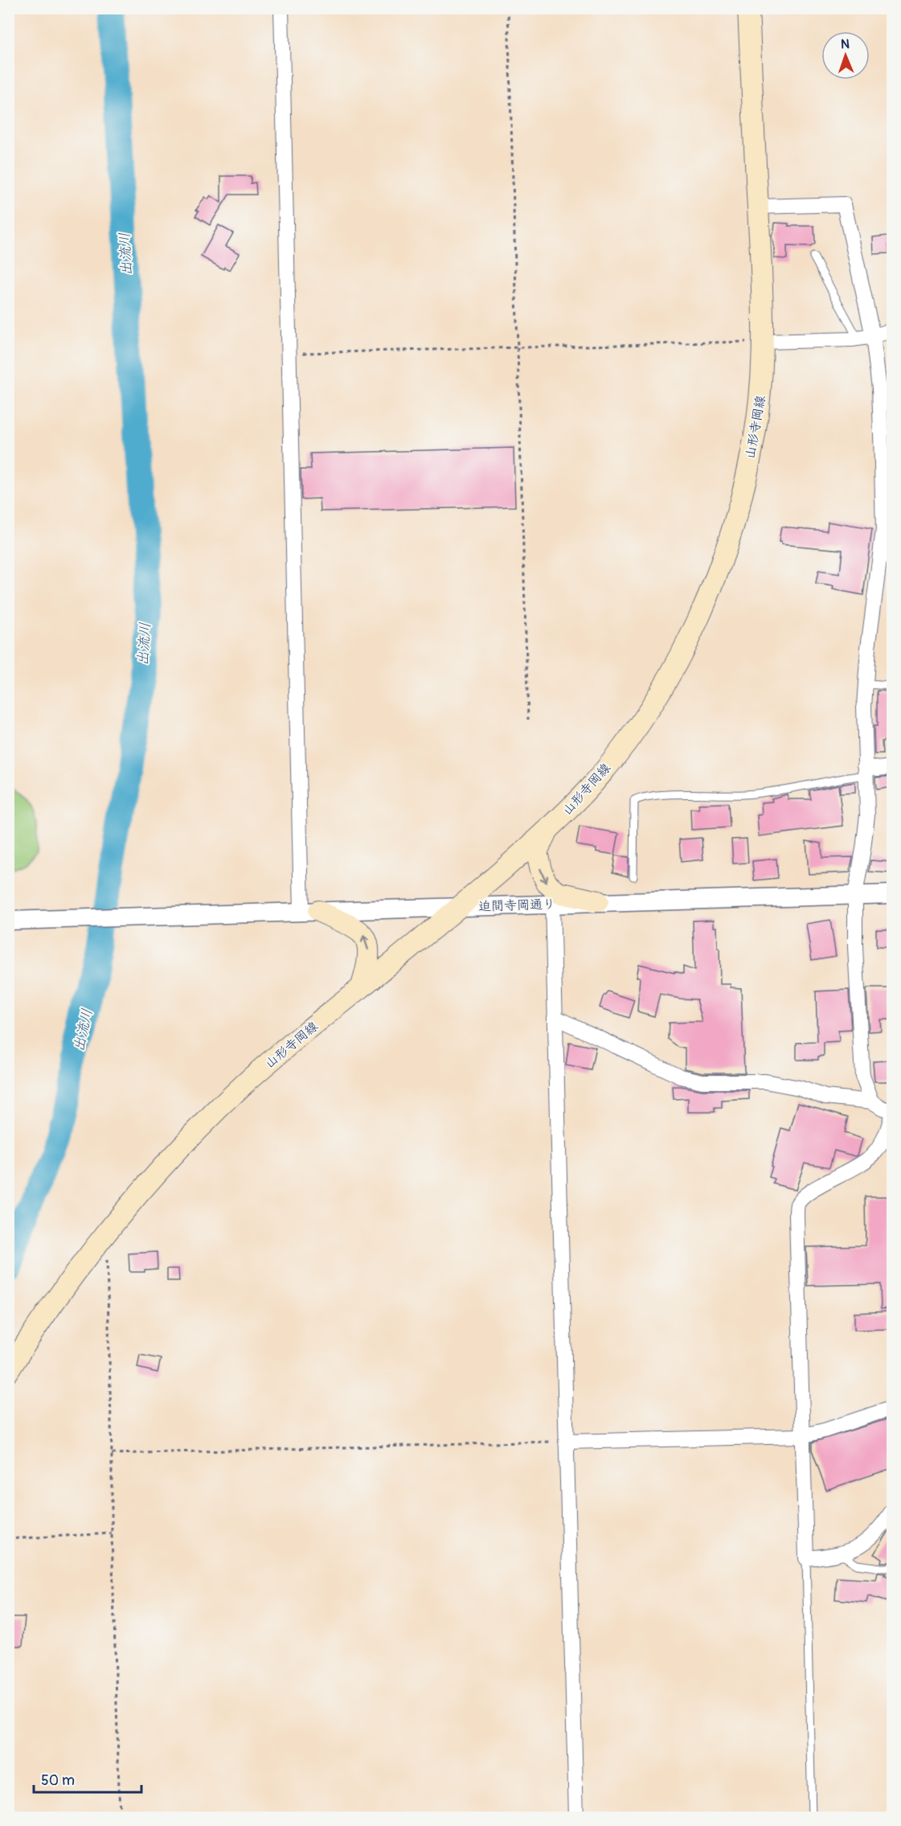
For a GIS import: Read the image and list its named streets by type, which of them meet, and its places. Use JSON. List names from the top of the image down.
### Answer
{
  "streets": {
    "main road": ["山形寺岡線"],
    "street": ["迫間寺岡通り"]
  },
  "crossings": [
    ["山形寺岡線", "迫間寺岡通り"]
  ],
  "water": ["出流川"],
  "scale_bar": "50 m",
  "north": "top"
}
